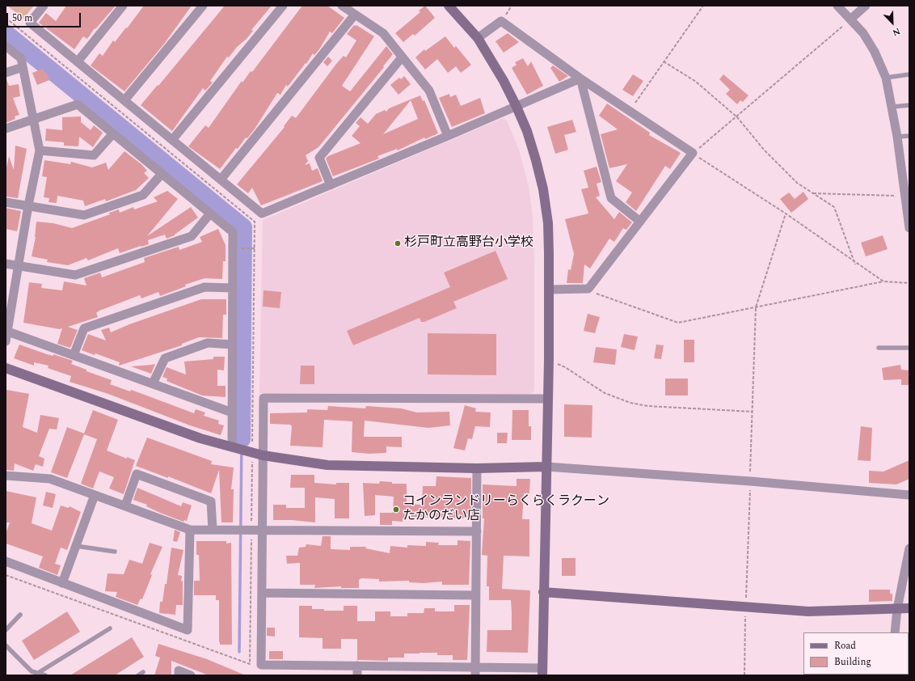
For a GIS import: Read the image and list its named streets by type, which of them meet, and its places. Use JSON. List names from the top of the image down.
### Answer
{
  "places": ["杉戸町立高野台小学校", "コインランドリーらくらくラクーン たかのだい店"],
  "legend": ["Road", "Building"],
  "scale_bar": "50 m",
  "north": "bottom right"
}
